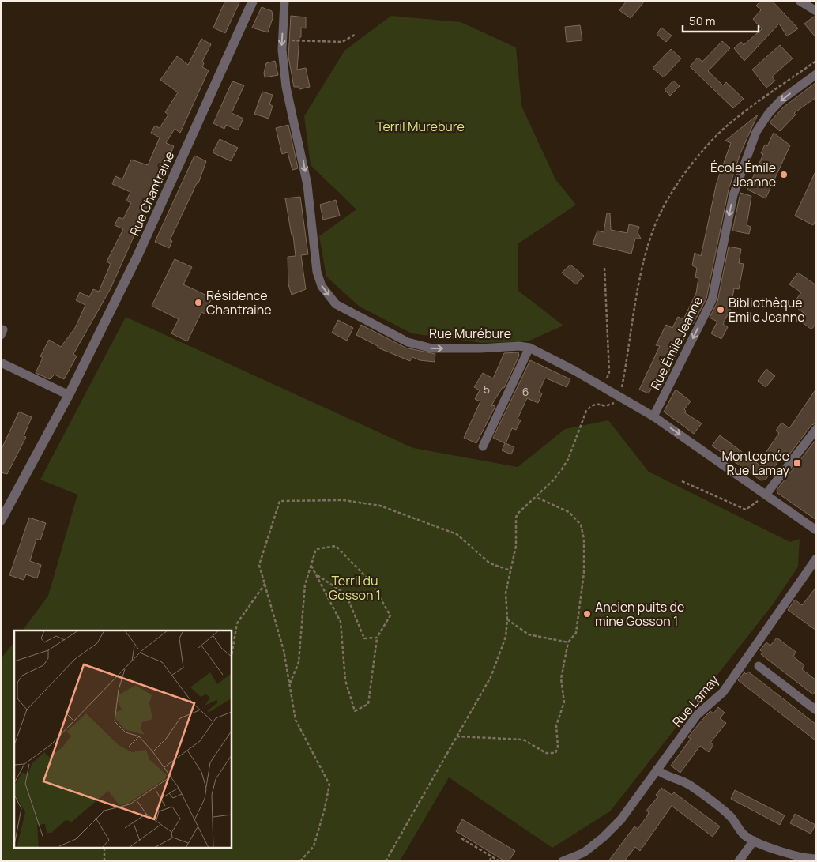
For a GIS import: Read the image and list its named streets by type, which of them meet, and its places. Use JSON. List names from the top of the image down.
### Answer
{
  "streets": {
    "street": [
      "Rue Chantraine",
      "Rue Murébure",
      "Rue Émile Jeanne",
      "Rue Lamay"
    ]
  },
  "crossings": [
    ["Rue Murébure", "Rue Émile Jeanne"]
  ],
  "one_way": ["Rue Murébure", "Rue Émile Jeanne"],
  "parks": ["Terril Murebure", "Terril du Gosson 1"],
  "places": {
    "other": [
      "École Émile Jeanne",
      "Résidence Chantraine",
      "Bibliothèque Emile Jeanne",
      "Ancien puits de mine Gosson 1"
    ],
    "transit": ["Montegnée Rue Lamay"]
  },
  "house_numbers": ["5", "6"],
  "scale_bar": "50 m"
}
